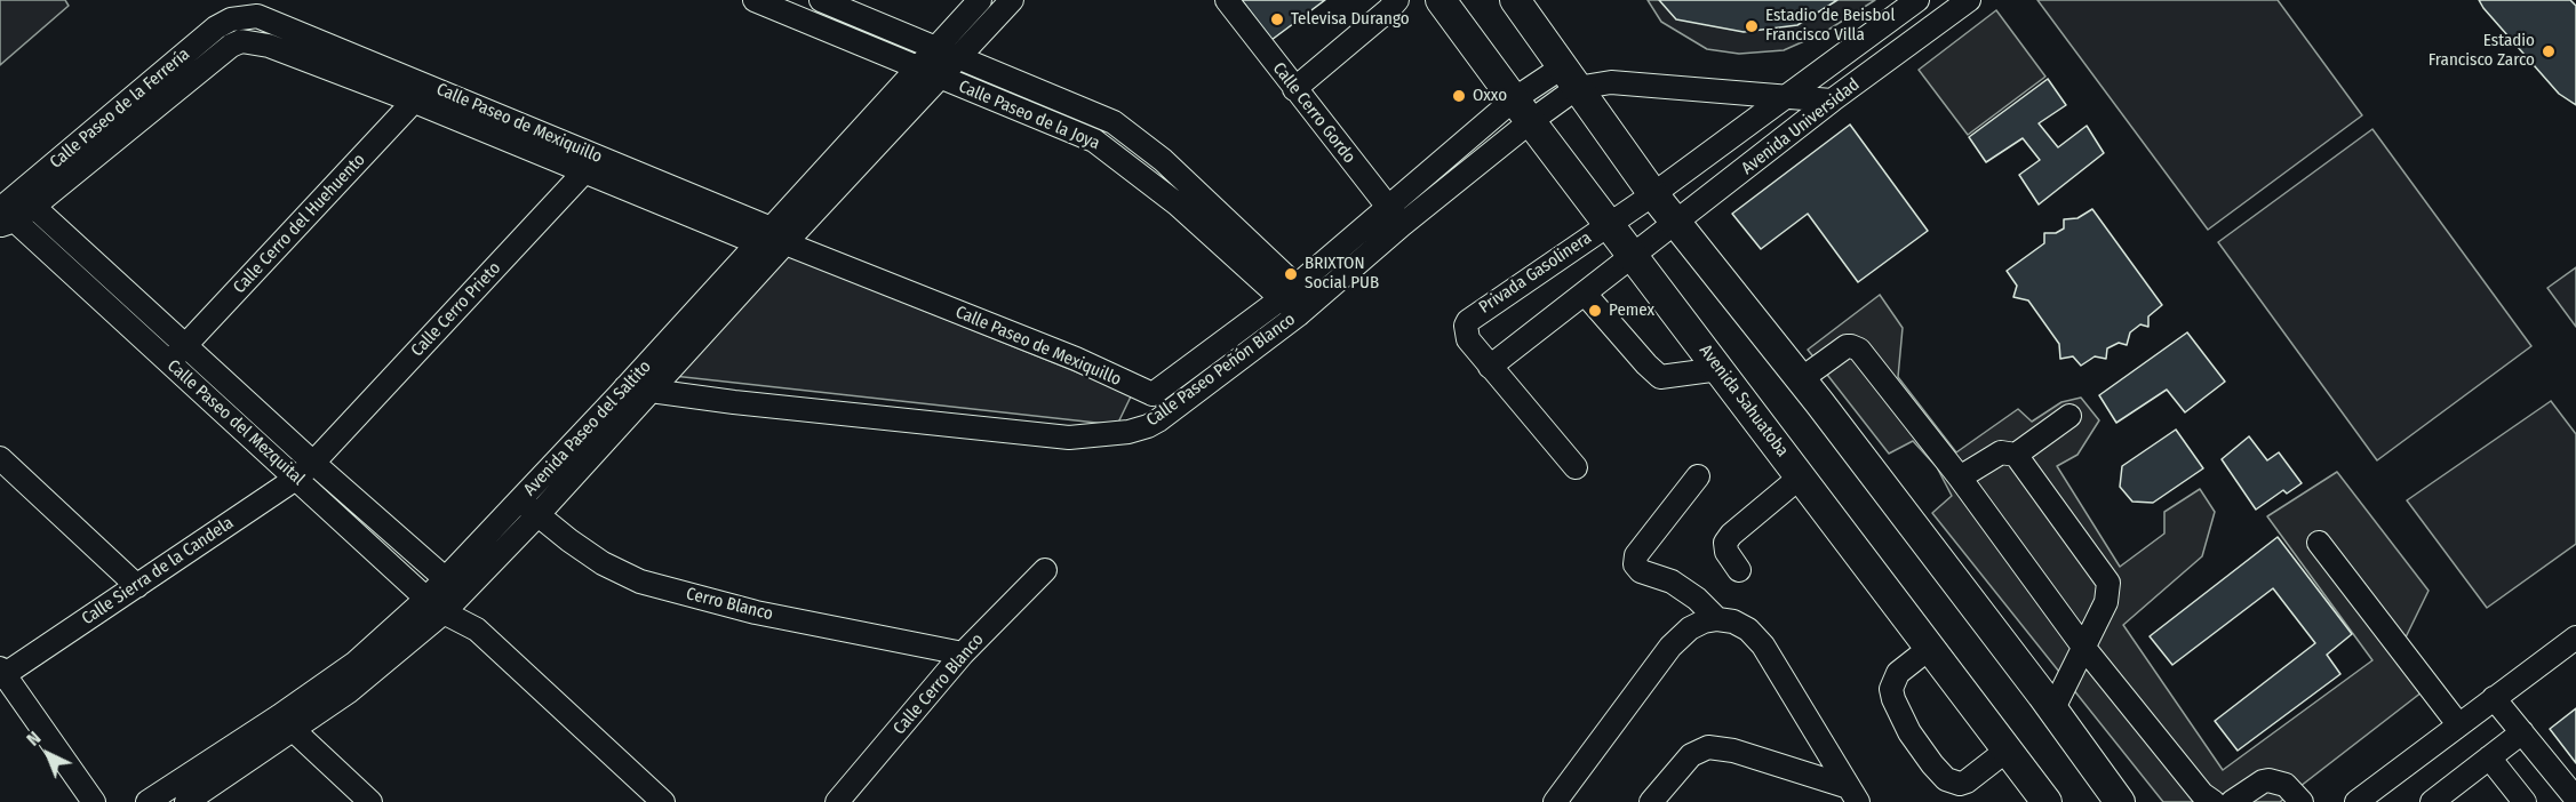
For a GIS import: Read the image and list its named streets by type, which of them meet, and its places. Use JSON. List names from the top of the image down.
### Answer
{
  "streets": {
    "main road": ["Avenida Sahuatoba"],
    "street": [
      "Calle Paseo de la Ferrería",
      "Calle Cerro Gordo",
      "Calle Paseo de la Joya",
      "Calle Paseo de Mexiquillo",
      "Avenida Universidad",
      "Calle Cerro del Huehuento",
      "Privada Gasolinera",
      "Calle Cerro Prieto",
      "Calle Paseo Peñón Blanco",
      "Calle Paseo del Mezquital",
      "Avenida Paseo del Saltito",
      "Calle Sierra de la Candela",
      "Cerro Blanco",
      "Calle Cerro Blanco"
    ]
  },
  "crossings": [
    ["Calle Paseo de la Ferrería", "Calle Paseo de Mexiquillo"],
    ["Calle Paseo de la Ferrería", "Calle Paseo del Mezquital"],
    ["Calle Cerro Gordo", "Calle Paseo Peñón Blanco"],
    ["Calle Paseo de la Joya", "Calle Paseo Peñón Blanco"],
    ["Calle Paseo de la Joya", "Avenida Paseo del Saltito"],
    ["Calle Paseo de Mexiquillo", "Calle Cerro del Huehuento"],
    ["Calle Paseo de Mexiquillo", "Calle Cerro Prieto"],
    ["Calle Paseo de Mexiquillo", "Calle Paseo Peñón Blanco"],
    ["Calle Paseo de Mexiquillo", "Avenida Paseo del Saltito"],
    ["Avenida Universidad", "Privada Gasolinera"],
    ["Avenida Universidad", "Avenida Sahuatoba"],
    ["Calle Cerro del Huehuento", "Calle Paseo del Mezquital"],
    ["Privada Gasolinera", "Avenida Sahuatoba"],
    ["Calle Cerro Prieto", "Calle Paseo del Mezquital"],
    ["Calle Cerro Prieto", "Calle Sierra de la Candela"],
    ["Calle Paseo Peñón Blanco", "Avenida Sahuatoba"],
    ["Calle Paseo Peñón Blanco", "Avenida Paseo del Saltito"],
    ["Calle Paseo del Mezquital", "Avenida Paseo del Saltito"],
    ["Calle Paseo del Mezquital", "Calle Sierra de la Candela"],
    ["Avenida Paseo del Saltito", "Cerro Blanco"],
    ["Cerro Blanco", "Calle Cerro Blanco"]
  ],
  "places": [
    "Televisa Durango",
    "Estadio de Beisbol Francisco Villa",
    "Estadio Francisco Zarco",
    "Oxxo",
    "BRIXTON Social PUB",
    "Pemex"
  ],
  "north": "top left"
}
